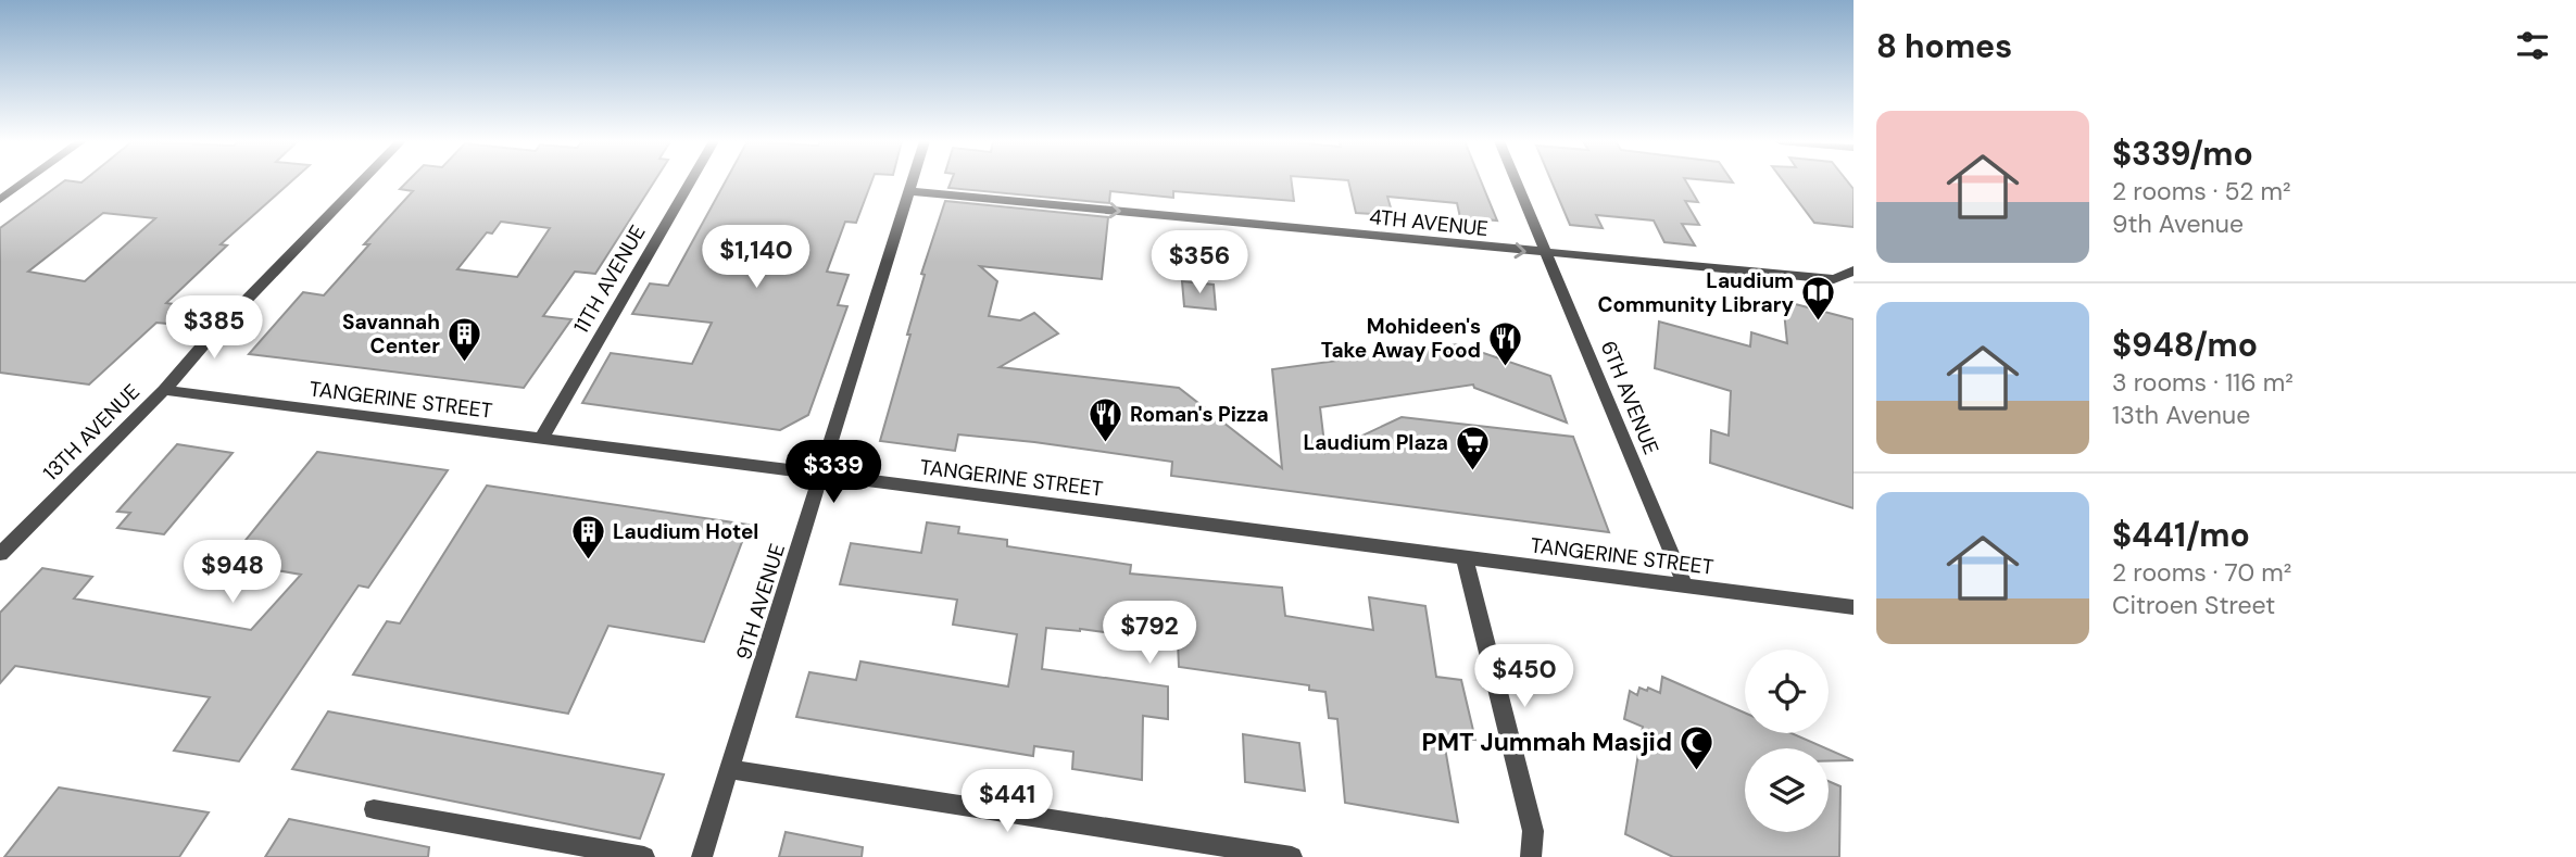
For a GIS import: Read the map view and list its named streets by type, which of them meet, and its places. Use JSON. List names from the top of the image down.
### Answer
{
  "streets": {
    "street": [
      "4TH AVENUE",
      "11TH AVENUE",
      "6TH AVENUE",
      "TANGERINE STREET",
      "13TH AVENUE",
      "9TH AVENUE"
    ]
  },
  "crossings": [
    ["4TH AVENUE", "6TH AVENUE"],
    ["4TH AVENUE", "9TH AVENUE"],
    ["11TH AVENUE", "TANGERINE STREET"],
    ["6TH AVENUE", "TANGERINE STREET"],
    ["TANGERINE STREET", "13TH AVENUE"],
    ["TANGERINE STREET", "9TH AVENUE"]
  ],
  "one_way": ["4TH AVENUE"],
  "places": {
    "library": ["Laudium Community Library"],
    "building": ["Savannah Center", "Laudium Hotel"],
    "restaurant": ["Mohideen's Take Away Food", "Roman's Pizza"],
    "supermarket": ["Laudium Plaza"],
    "mosque": ["PMT Jummah Masjid"]
  },
  "page": {
    "heading": "8 homes",
    "list": [
      {
        "name": "$339/mo",
        "note": "2 rooms · 52 m² · 9th Avenue"
      },
      {
        "name": "$948/mo",
        "note": "3 rooms · 116 m² · 13th Avenue"
      },
      {
        "name": "$441/mo",
        "note": "2 rooms · 70 m² · Citroen Street"
      }
    ],
    "price": [
      "$1,140",
      "$356",
      "$385",
      "$339",
      "$948",
      "$792",
      "$450",
      "$441"
    ]
  }
}
